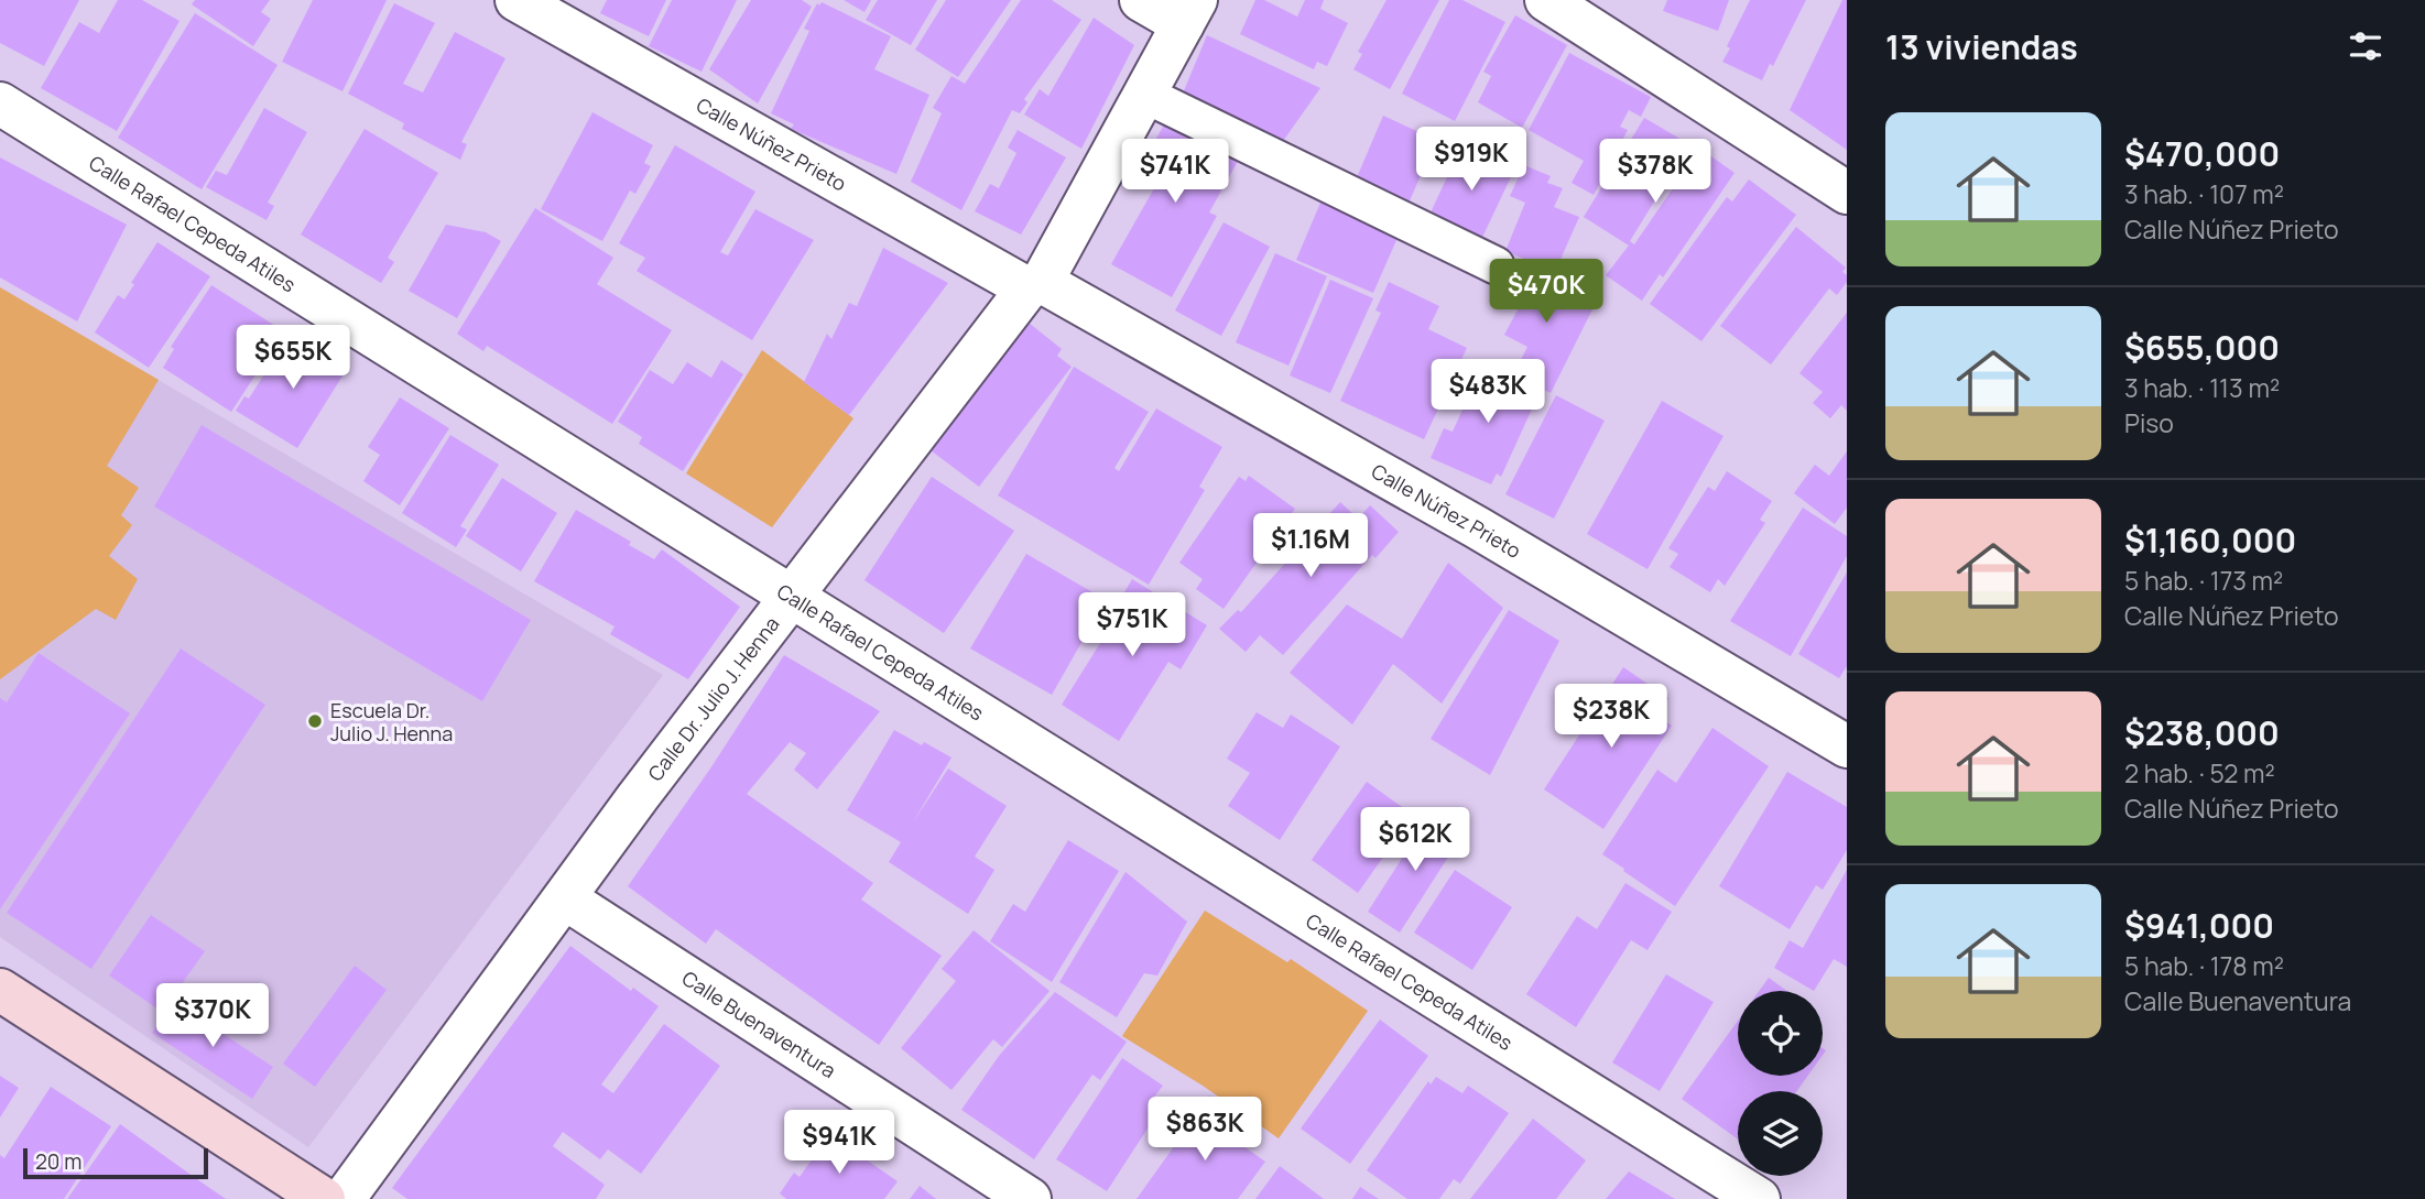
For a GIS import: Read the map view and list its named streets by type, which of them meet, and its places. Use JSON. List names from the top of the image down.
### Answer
{
  "streets": {
    "street": [
      "Calle Núñez Prieto",
      "Calle Rafael Cepeda Atiles",
      "Calle Dr. Julio J. Henna",
      "Calle Buenaventura"
    ]
  },
  "crossings": [
    ["Calle Núñez Prieto", "Calle Dr. Julio J. Henna"],
    ["Calle Rafael Cepeda Atiles", "Calle Dr. Julio J. Henna"],
    ["Calle Dr. Julio J. Henna", "Calle Buenaventura"]
  ],
  "places": ["Escuela Dr. Julio J. Henna"],
  "scale_bar": "20 m",
  "page": {
    "heading": "13 viviendas",
    "list": [
      {
        "name": "$470,000",
        "note": "3 hab. · 107 m² · Calle Núñez Prieto"
      },
      {
        "name": "$655,000",
        "note": "3 hab. · 113 m² · Piso"
      },
      {
        "name": "$1,160,000",
        "note": "5 hab. · 173 m² · Calle Núñez Prieto"
      },
      {
        "name": "$238,000",
        "note": "2 hab. · 52 m² · Calle Núñez Prieto"
      },
      {
        "name": "$941,000",
        "note": "5 hab. · 178 m² · Calle Buenaventura"
      }
    ],
    "price": [
      "$919K",
      "$741K",
      "$378K",
      "$470K",
      "$655K",
      "$483K",
      "$1.16M",
      "$751K",
      "$238K",
      "$612K",
      "$370K",
      "$863K",
      "$941K"
    ],
    "scale": "20 m"
  }
}
